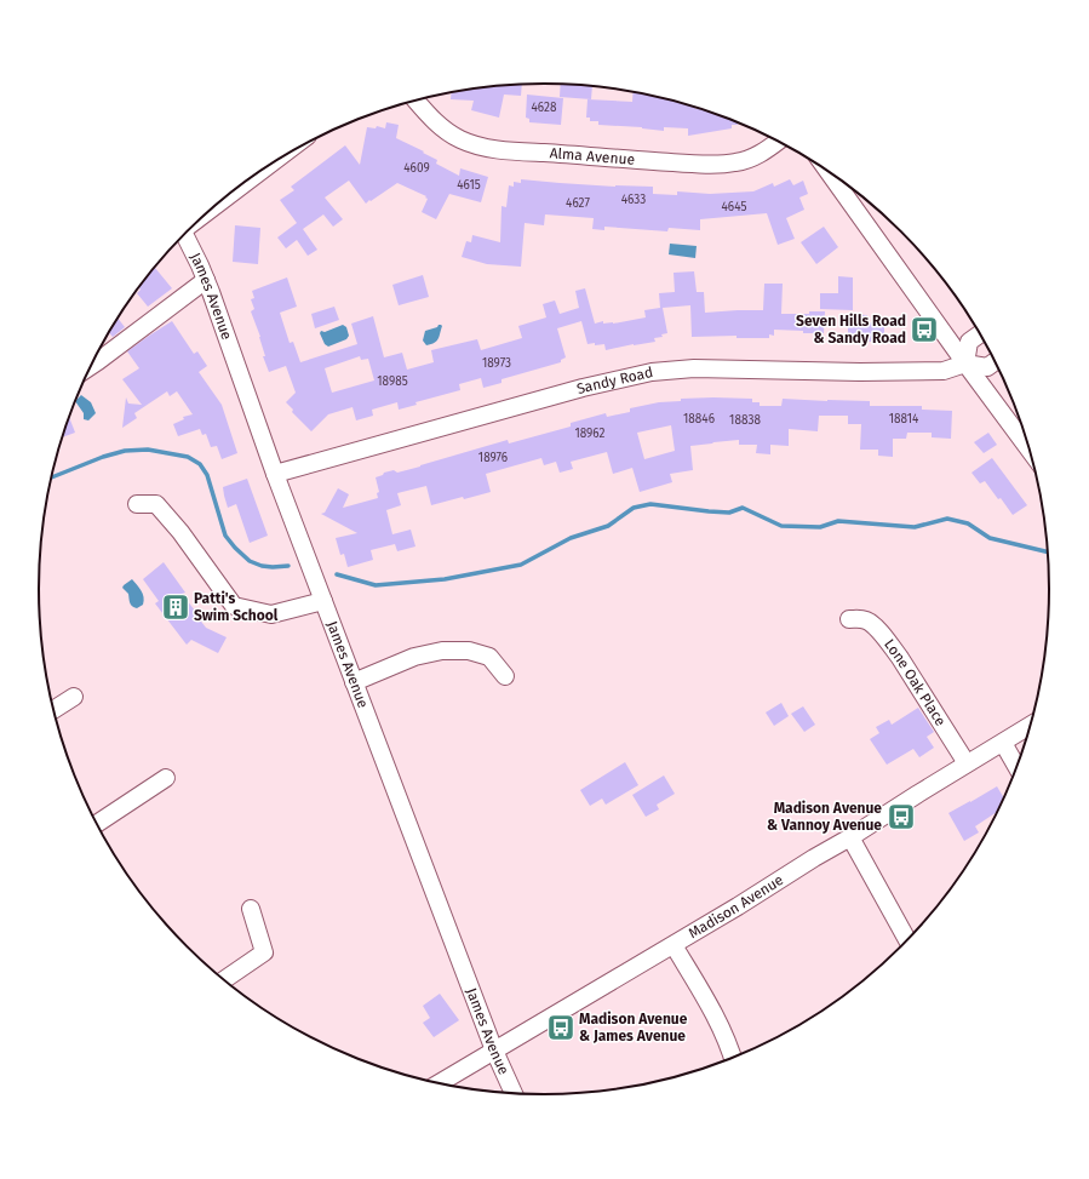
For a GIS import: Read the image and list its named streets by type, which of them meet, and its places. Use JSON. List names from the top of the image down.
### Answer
{
  "streets": {
    "street": [
      "Alma Avenue",
      "James Avenue",
      "Sandy Road",
      "Lone Oak Place",
      "Madison Avenue"
    ]
  },
  "crossings": [
    ["James Avenue", "Sandy Road"],
    ["James Avenue", "Madison Avenue"],
    ["Lone Oak Place", "Madison Avenue"]
  ],
  "places": {
    "bus stop": ["Seven Hills Road & Sandy Road", "Madison Avenue & Vannoy Avenue", "Madison Avenue & James Avenue"],
    "building": ["Patti's Swim School"]
  },
  "house_numbers": [
    "4628",
    "4609",
    "4615",
    "4633",
    "4627",
    "4645",
    "18973",
    "18985",
    "18846",
    "18814",
    "18838",
    "18962",
    "18976"
  ]
}
